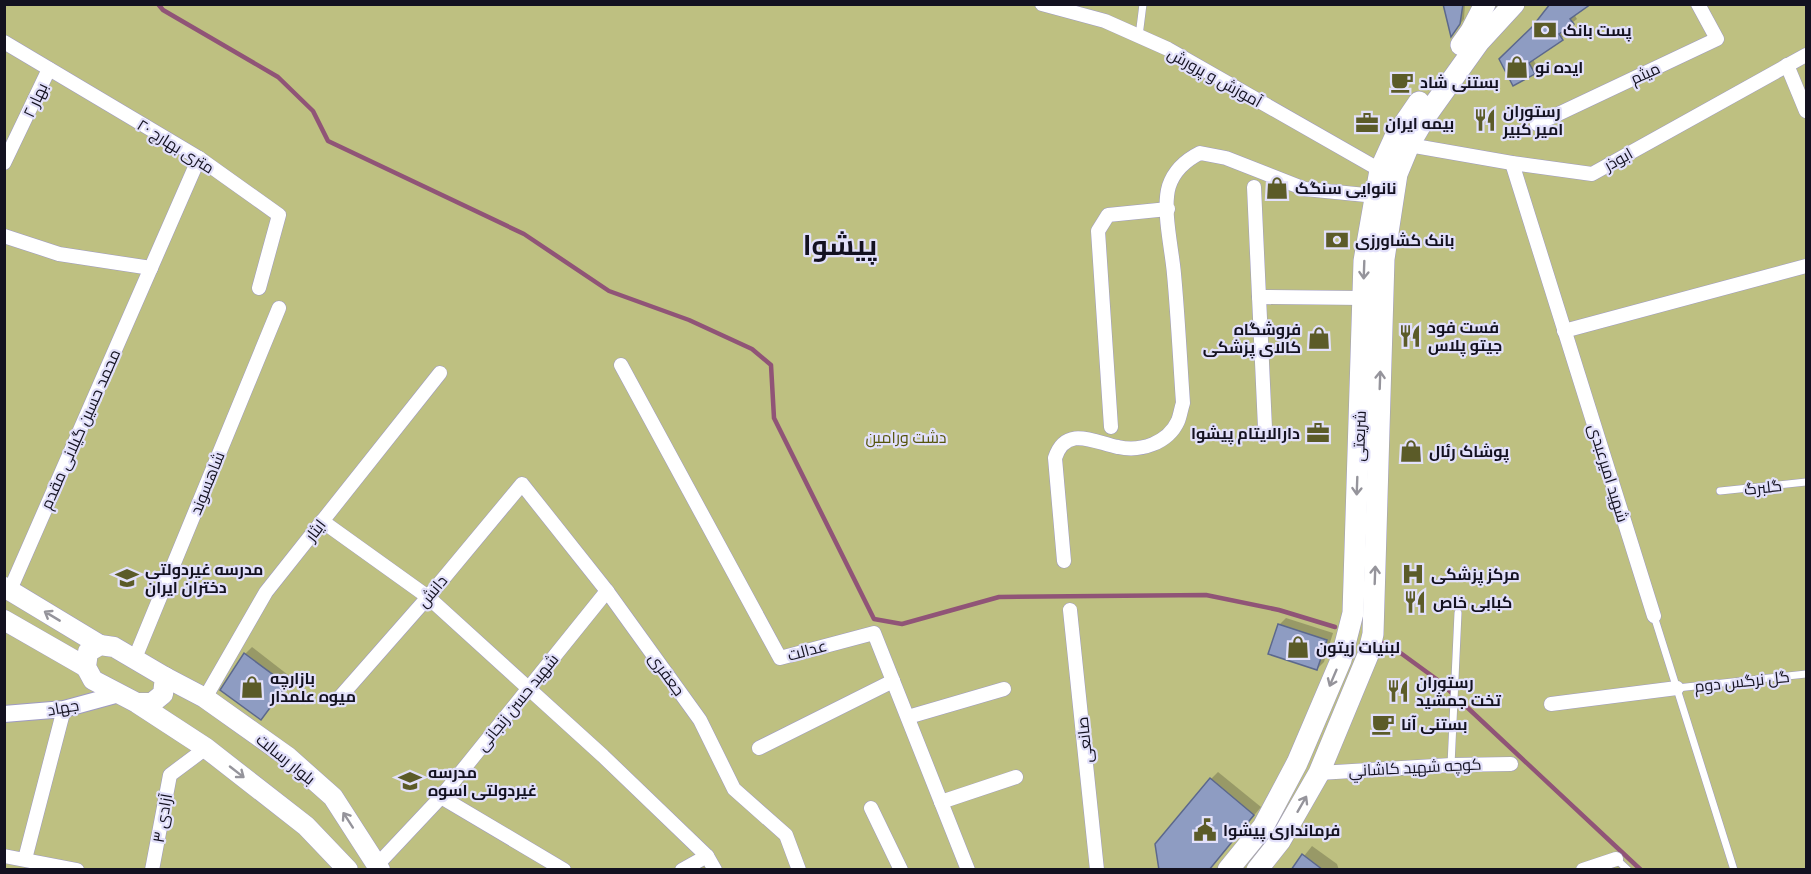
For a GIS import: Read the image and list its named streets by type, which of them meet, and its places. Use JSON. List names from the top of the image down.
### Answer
{
  "streets": {
    "main road": ["شریعتی", "بلوار رسالت"],
    "street": [
      "میثم",
      "آموزش و پرورش",
      "بهار ۲",
      "۲۰ متری بهارچ",
      "ابوذر",
      "محمد حسین گیلانی مقدم",
      "شهید امیرعبدی",
      "شاهسوند",
      "ایثار",
      "دانش",
      "عدالت",
      "جعفری",
      "شهید حسن زنجانی",
      "جهاد",
      "صانعی",
      "كوچه شهيد كاشاني",
      "آزادی ۳"
    ],
    "lane": ["گلبرگ", "گل نرگس دوم"]
  },
  "crossings": [
    ["آموزش و پرورش", "شریعتی"],
    ["بهار ۲", "۲۰ متری بهارچ"],
    ["۲۰ متری بهارچ", "محمد حسین گیلانی مقدم"],
    ["ابوذر", "شریعتی"],
    ["ابوذر", "شهید امیرعبدی"],
    ["شریعتی", "كوچه شهيد كاشاني"],
    ["شاهسوند", "بلوار رسالت"],
    ["ایثار", "بلوار رسالت"],
    ["دانش", "جعفری"],
    ["جعفری", "شهید حسن زنجانی"],
    ["شهید حسن زنجانی", "بلوار رسالت"]
  ],
  "districts": ["پیشوا"],
  "parks": ["دشت ورامین"],
  "places": {
    "bank": ["پست بانک", "بانک کشاورزی"],
    "shop": [
      "ایده نو",
      "نانوایی سنگک",
      "فروشگاه کالای پزشکی",
      "پوشاک رئال",
      "لبنیات زیتون",
      "بازارچه میوه علمدار"
    ],
    "cafe": ["بستنی شاد", "بستنی آنا"],
    "restaurant": [
      "رستوران امیر کبیر",
      "فست فود جیتو پلاس",
      "کبابی خاص",
      "رستوران تخت جمشید"
    ],
    "office": ["بیمه ایران", "دارالایتام پیشوا"],
    "hospital": ["مرکز پزشکی"],
    "school or university": ["مدرسه غیردولتی دختران ایران", "مدرسه غیردولتی اسوه"],
    "public building": ["فرمانداری پیشوا"]
  }
}
